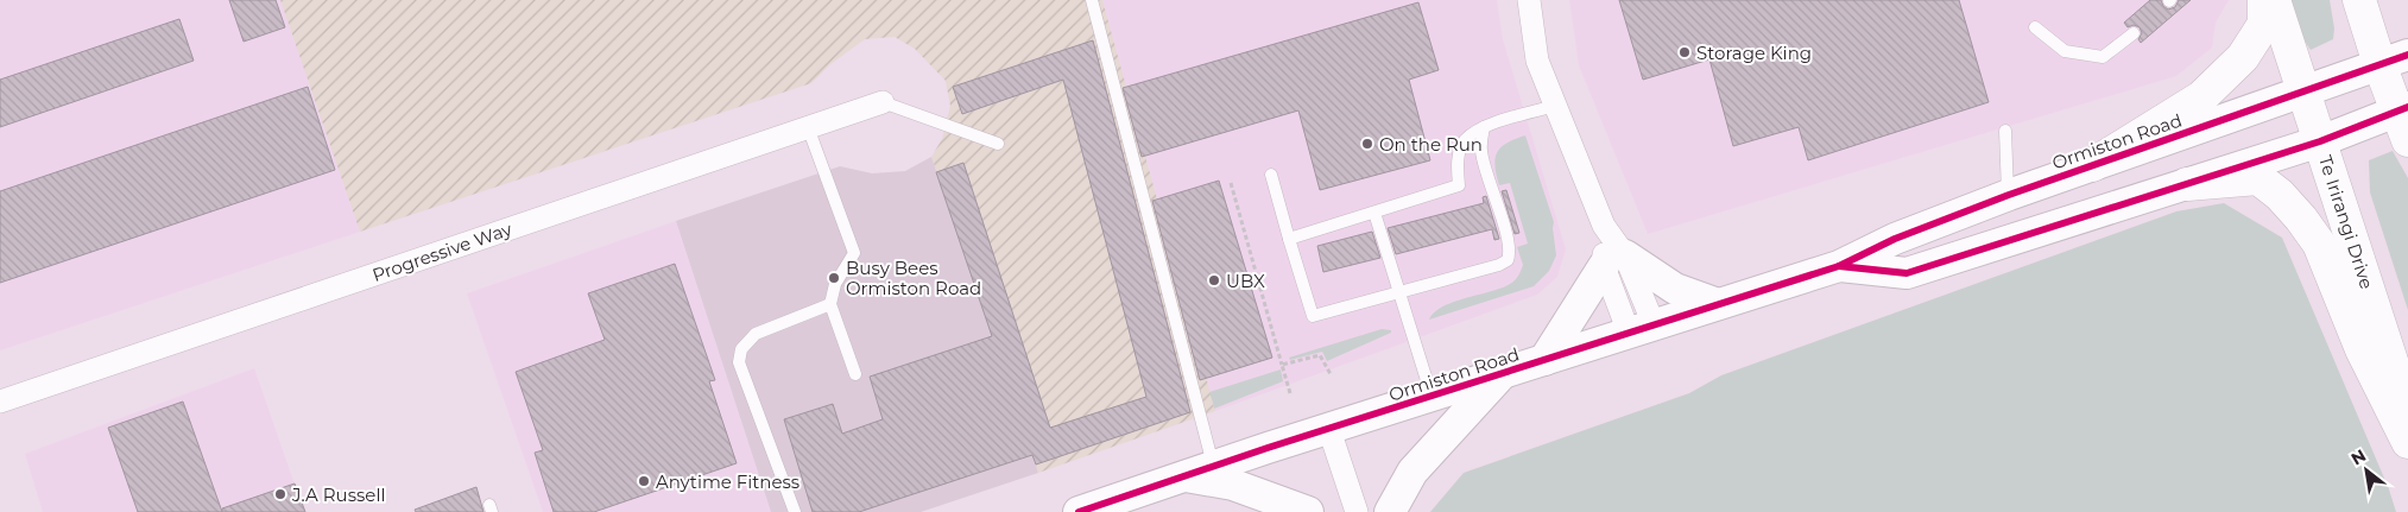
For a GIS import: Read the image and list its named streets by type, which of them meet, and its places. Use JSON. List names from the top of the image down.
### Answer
{
  "streets": {
    "main road": ["Ormiston Road", "Te Irirangi Drive"],
    "street": ["Progressive Way"]
  },
  "crossings": [
    ["Ormiston Road", "Te Irirangi Drive"]
  ],
  "places": [
    "Storage King",
    "On the Run",
    "Busy Bees Ormiston Road",
    "UBX",
    "Anytime Fitness",
    "J.A Russell"
  ],
  "north": "top left"
}
